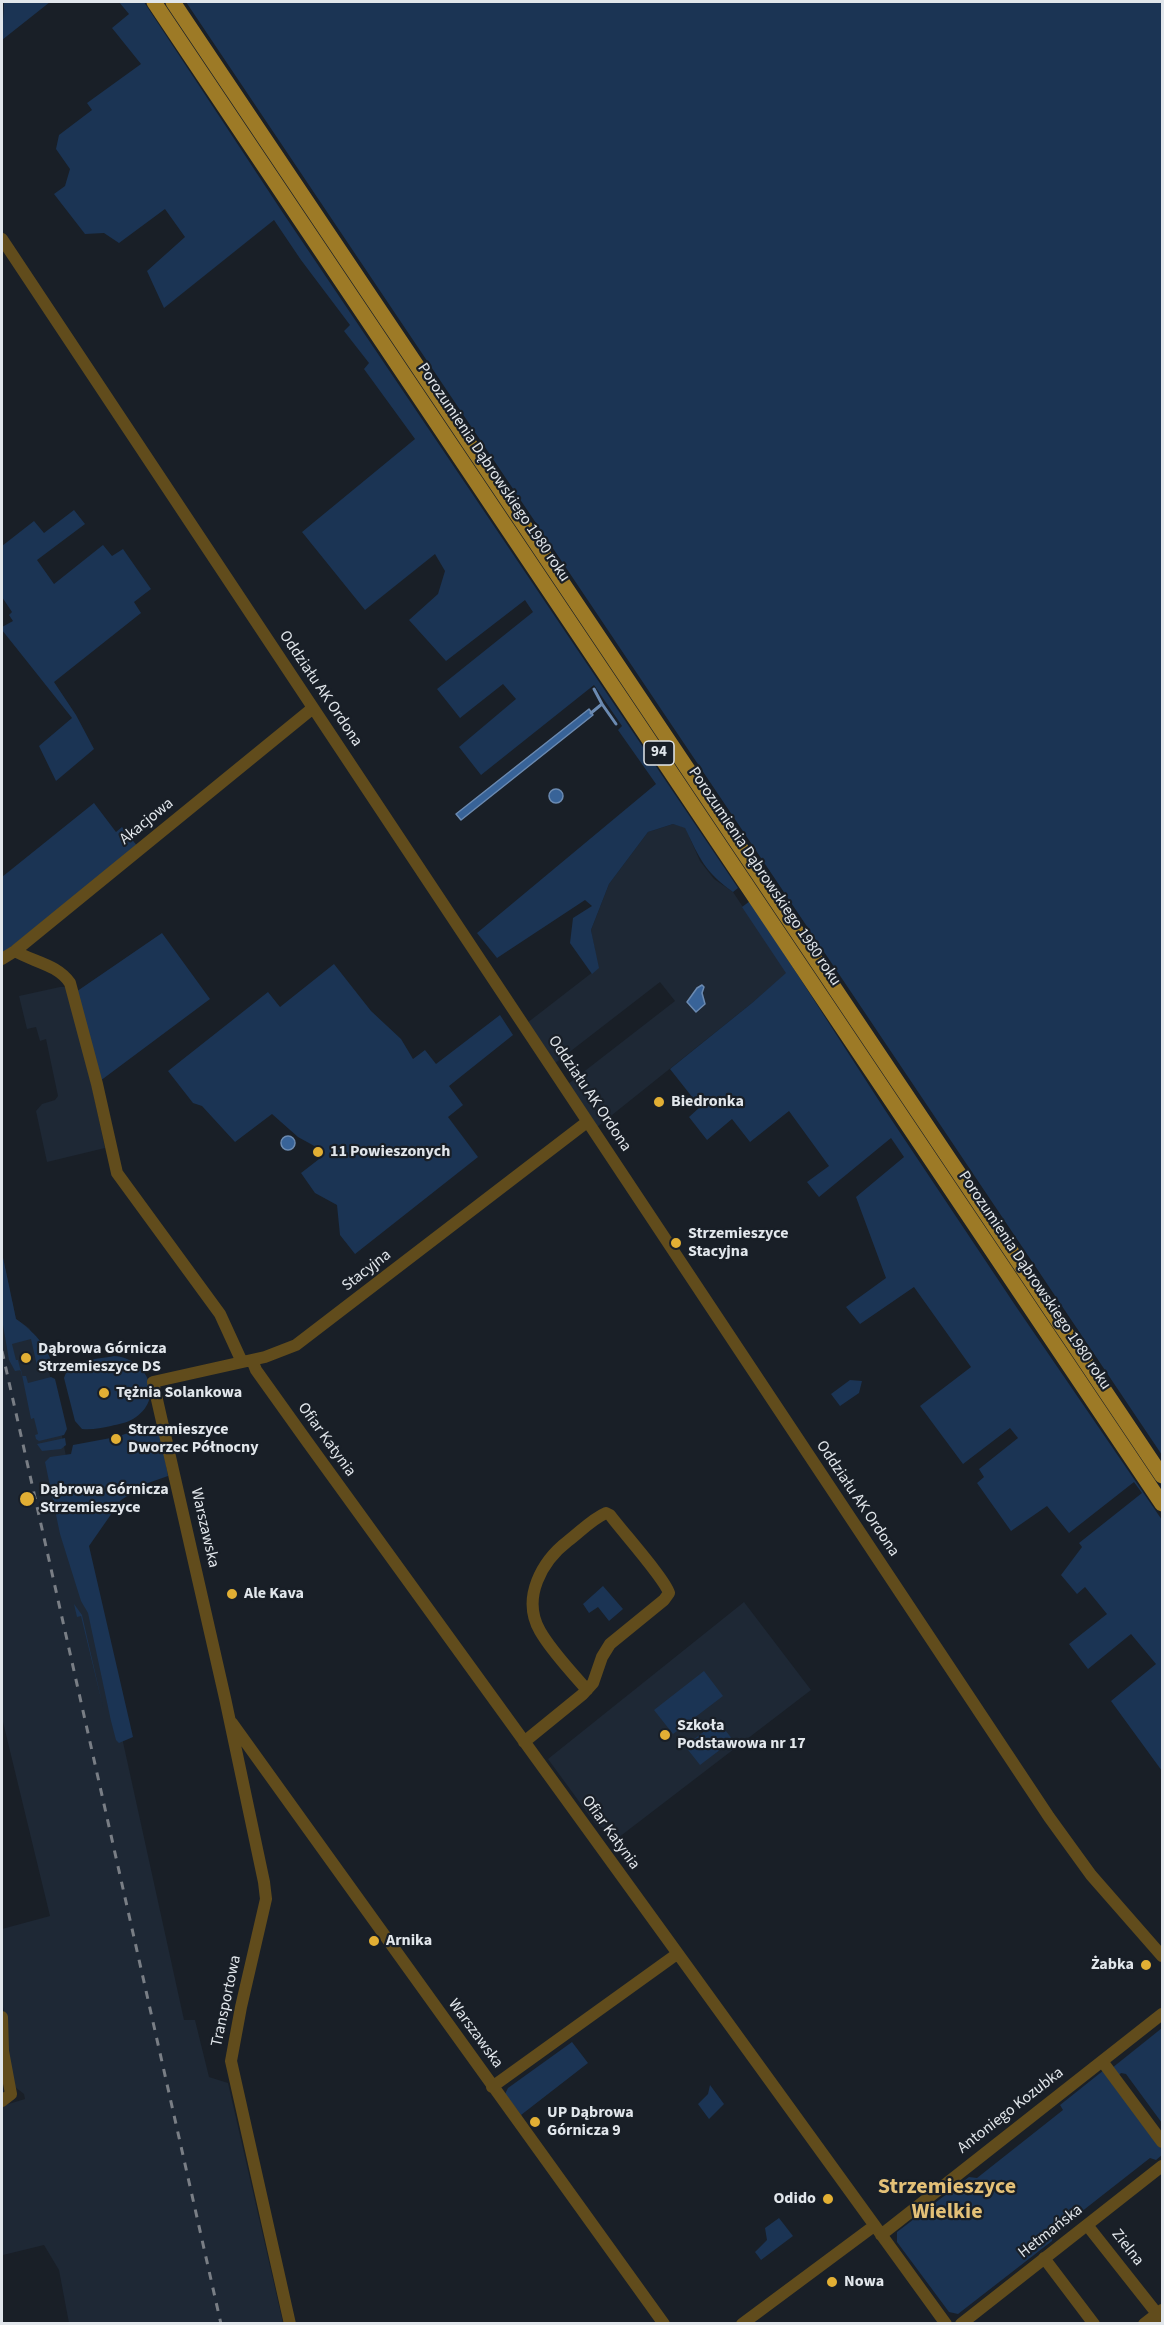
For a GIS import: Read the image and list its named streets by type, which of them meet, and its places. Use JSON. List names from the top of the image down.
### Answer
{
  "streets": {
    "main road": ["Porozumienia Dąbrowskiego 1980 roku", "94"],
    "street": [
      "Oddziału AK Ordona",
      "Akacjowa",
      "Stacyjna",
      "Ofiar Katynia",
      "Warszawska",
      "Transportowa",
      "Antoniego Kozubka",
      "Hetmańska",
      "Zielna"
    ]
  },
  "crossings": [
    ["Oddziału AK Ordona", "Akacjowa"],
    ["Oddziału AK Ordona", "Stacyjna"],
    ["Akacjowa", "Ofiar Katynia"],
    ["Stacyjna", "Ofiar Katynia"],
    ["Stacyjna", "Warszawska"],
    ["Ofiar Katynia", "Antoniego Kozubka"],
    ["Warszawska", "Transportowa"],
    ["Hetmańska", "Zielna"]
  ],
  "districts": ["Strzemieszyce Wielkie"],
  "places": [
    "Biedronka",
    "11 Powieszonych",
    "Strzemieszyce Stacyjna",
    "Dąbrowa Górnicza Strzemieszyce DS",
    "Tężnia Solankowa",
    "Strzemieszyce Dworzec Północny",
    "Dąbrowa Górnicza Strzemieszyce",
    "Ale Kava",
    "Szkoła Podstawowa nr 17",
    "Arnika",
    "Żabka",
    "UP Dąbrowa Górnicza 9",
    "Odido",
    "Nowa"
  ]
}
